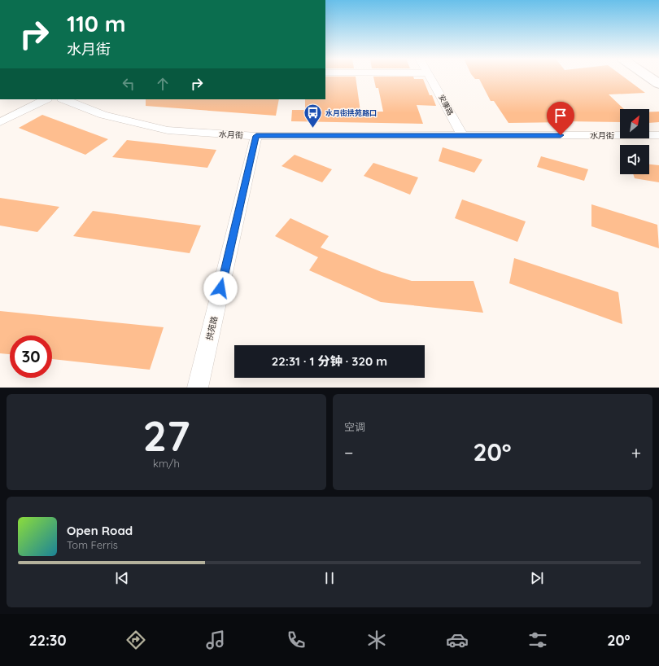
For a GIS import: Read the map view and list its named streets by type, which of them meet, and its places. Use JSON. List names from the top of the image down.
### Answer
{
  "streets": {
    "street": ["安康路", "水月街", "拱苑路"]
  },
  "crossings": [
    ["安康路", "水月街"],
    ["水月街", "拱苑路"]
  ],
  "places": {
    "bus stop": ["水月街拱苑路口"]
  },
  "north": "top right",
  "page": {
    "turn": ["110 m", "水月街"],
    "limit": "30",
    "trip": "22:31 · 1 分钟 · 320 m",
    "tile": [
      ["27", "km/h"],
      "空调"
    ],
    "heat": ["−", "20°", "+"],
    "song": ["Open Road", "Tom Ferris"],
    "tabs": ["22:30", "20°"]
  }
}
